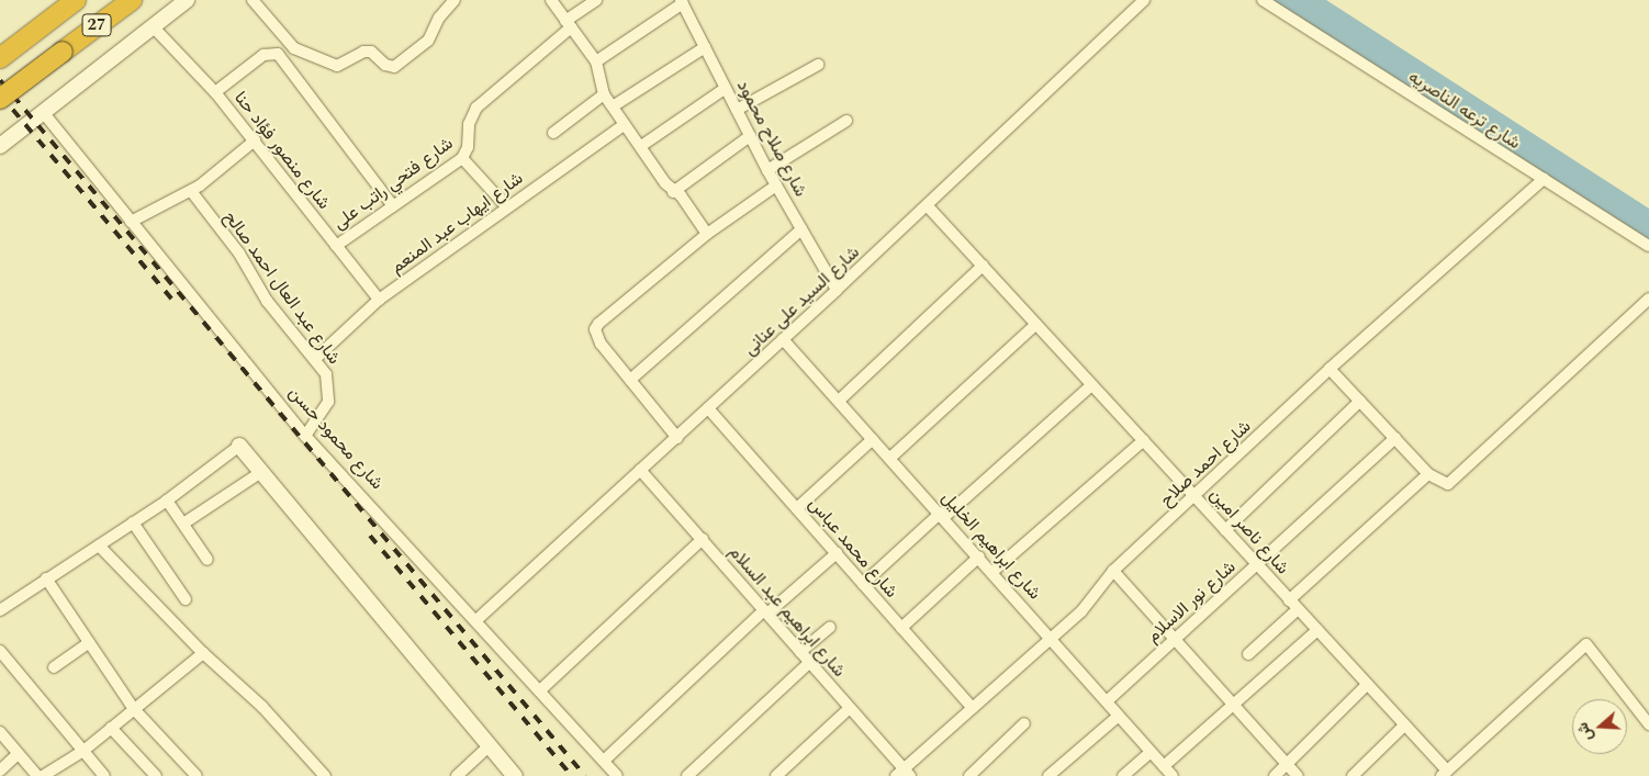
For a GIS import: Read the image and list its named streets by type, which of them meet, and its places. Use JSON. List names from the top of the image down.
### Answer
{
  "streets": {
    "highway": ["27"],
    "street": [
      "شارع ترعه الناصريه",
      "شارع صلاح محمود",
      "شارع منصور فؤاد حنا",
      "شارع فتحي راتب على",
      "شارع ايهاب عبد المنعم",
      "شارع عبد العال احمد صالح",
      "شارع السيد على عنانى",
      "شارع محمود حسن",
      "شارع احمد صلاح",
      "شارع ناصر امين",
      "شارع ابراهيم الخليل",
      "شارع محمد عباس",
      "شارع نور الاسلام",
      "شارع ابراهيم عبد السلام"
    ]
  },
  "crossings": [
    ["شارع ترعه الناصريه", "شارع احمد صلاح"],
    ["شارع صلاح محمود", "شارع السيد على عنانى"],
    ["شارع منصور فؤاد حنا", "شارع فتحي راتب على"],
    ["شارع منصور فؤاد حنا", "شارع ايهاب عبد المنعم"],
    ["شارع ايهاب عبد المنعم", "شارع عبد العال احمد صالح"],
    ["شارع عبد العال احمد صالح", "شارع محمود حسن"],
    ["شارع السيد على عنانى", "شارع محمود حسن"],
    ["شارع السيد على عنانى", "شارع ناصر امين"],
    ["شارع السيد على عنانى", "شارع ابراهيم الخليل"],
    ["شارع السيد على عنانى", "شارع محمد عباس"],
    ["شارع السيد على عنانى", "شارع ابراهيم عبد السلام"],
    ["شارع احمد صلاح", "شارع ناصر امين"],
    ["شارع احمد صلاح", "شارع ابراهيم الخليل"],
    ["شارع احمد صلاح", "شارع محمد عباس"],
    ["شارع احمد صلاح", "شارع ابراهيم عبد السلام"],
    ["شارع ناصر امين", "شارع نور الاسلام"],
    ["شارع ابراهيم الخليل", "شارع نور الاسلام"]
  ],
  "north": "left"
}
